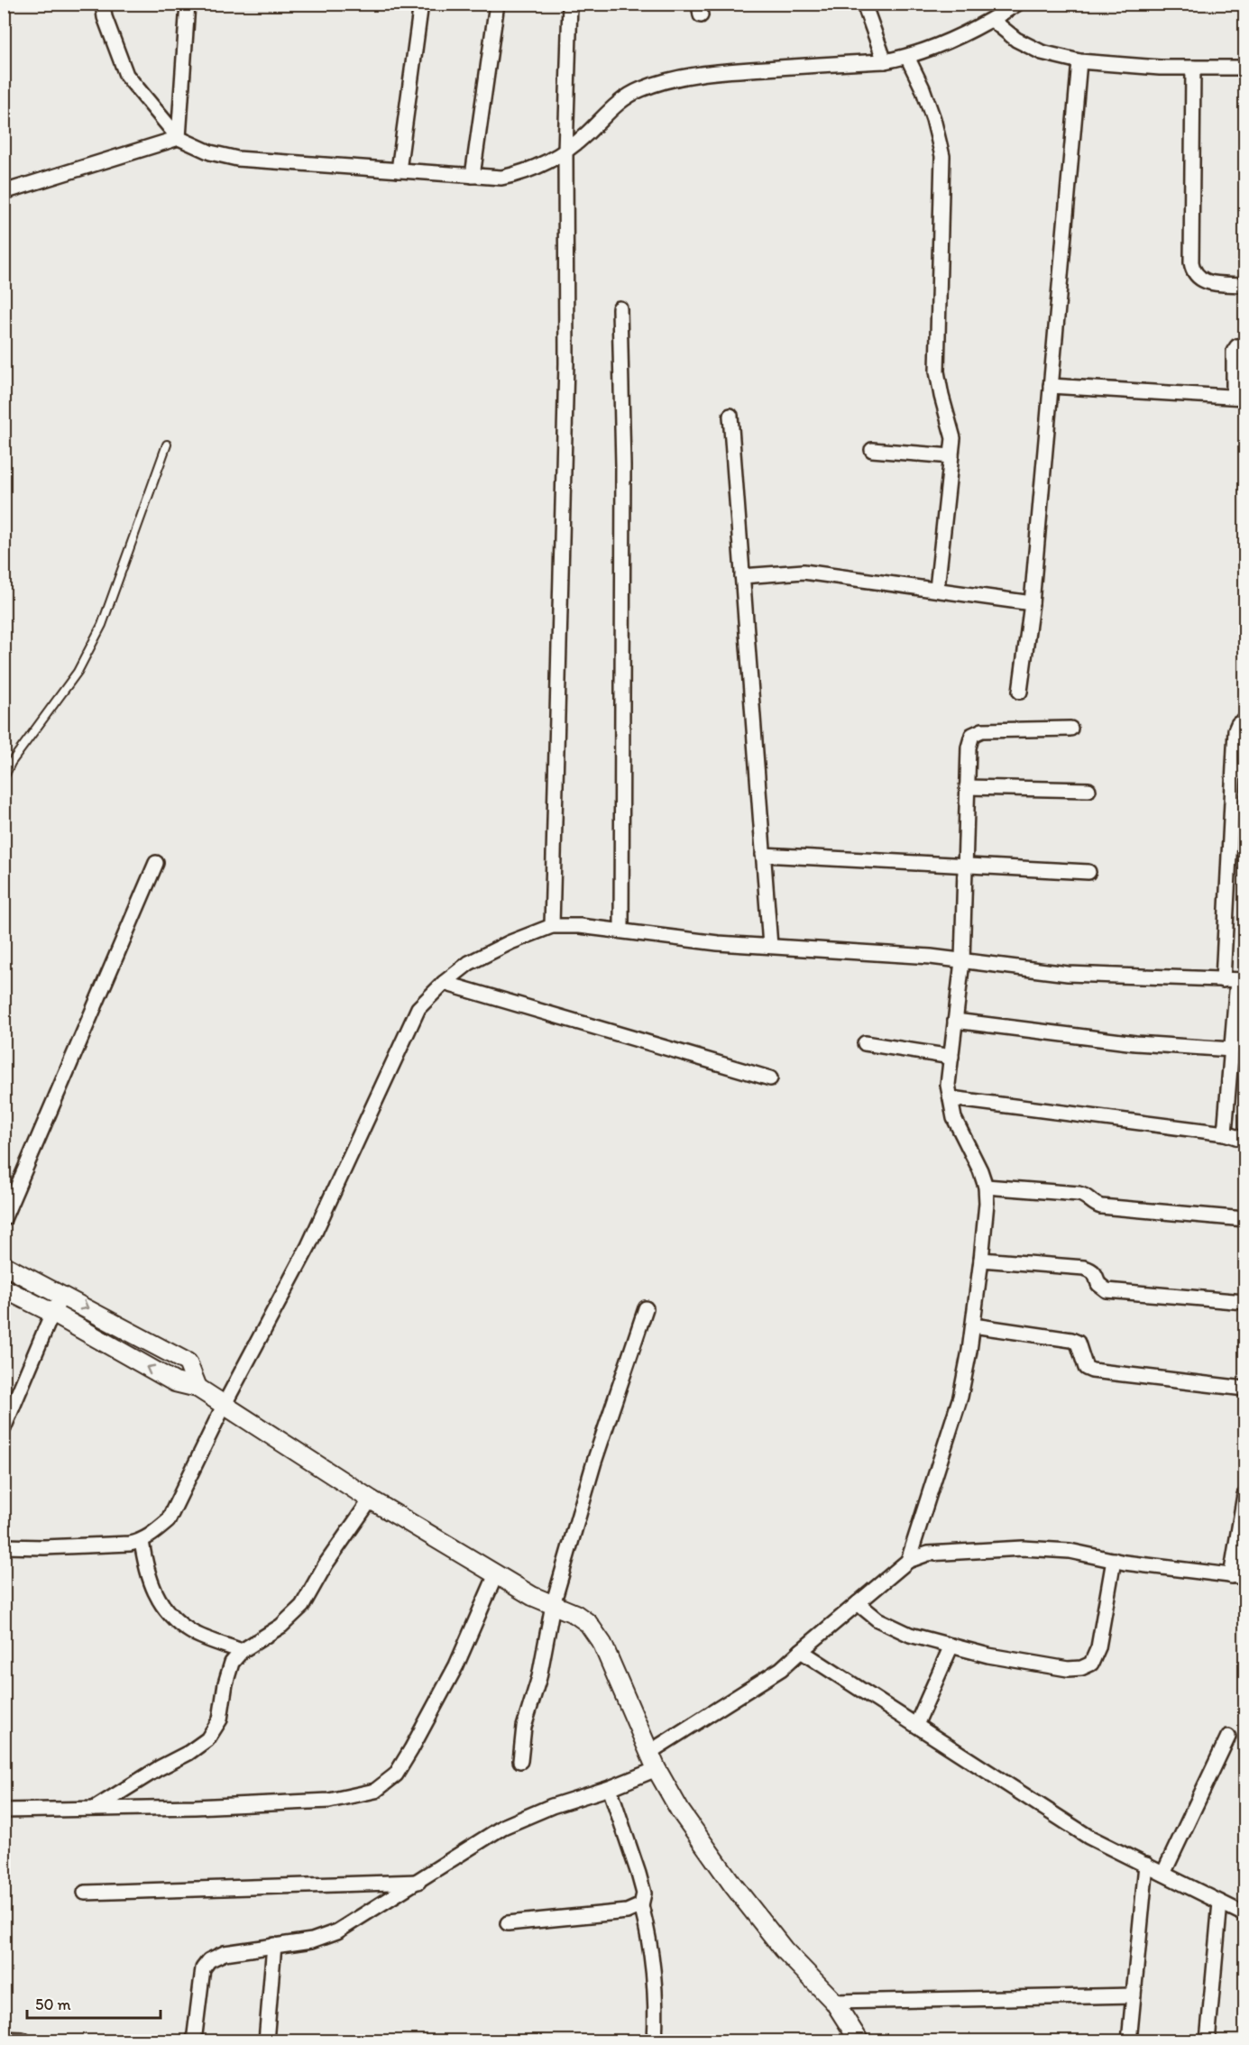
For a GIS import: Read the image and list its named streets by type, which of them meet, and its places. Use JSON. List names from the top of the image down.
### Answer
{
  "scale_bar": "50 m"
}
